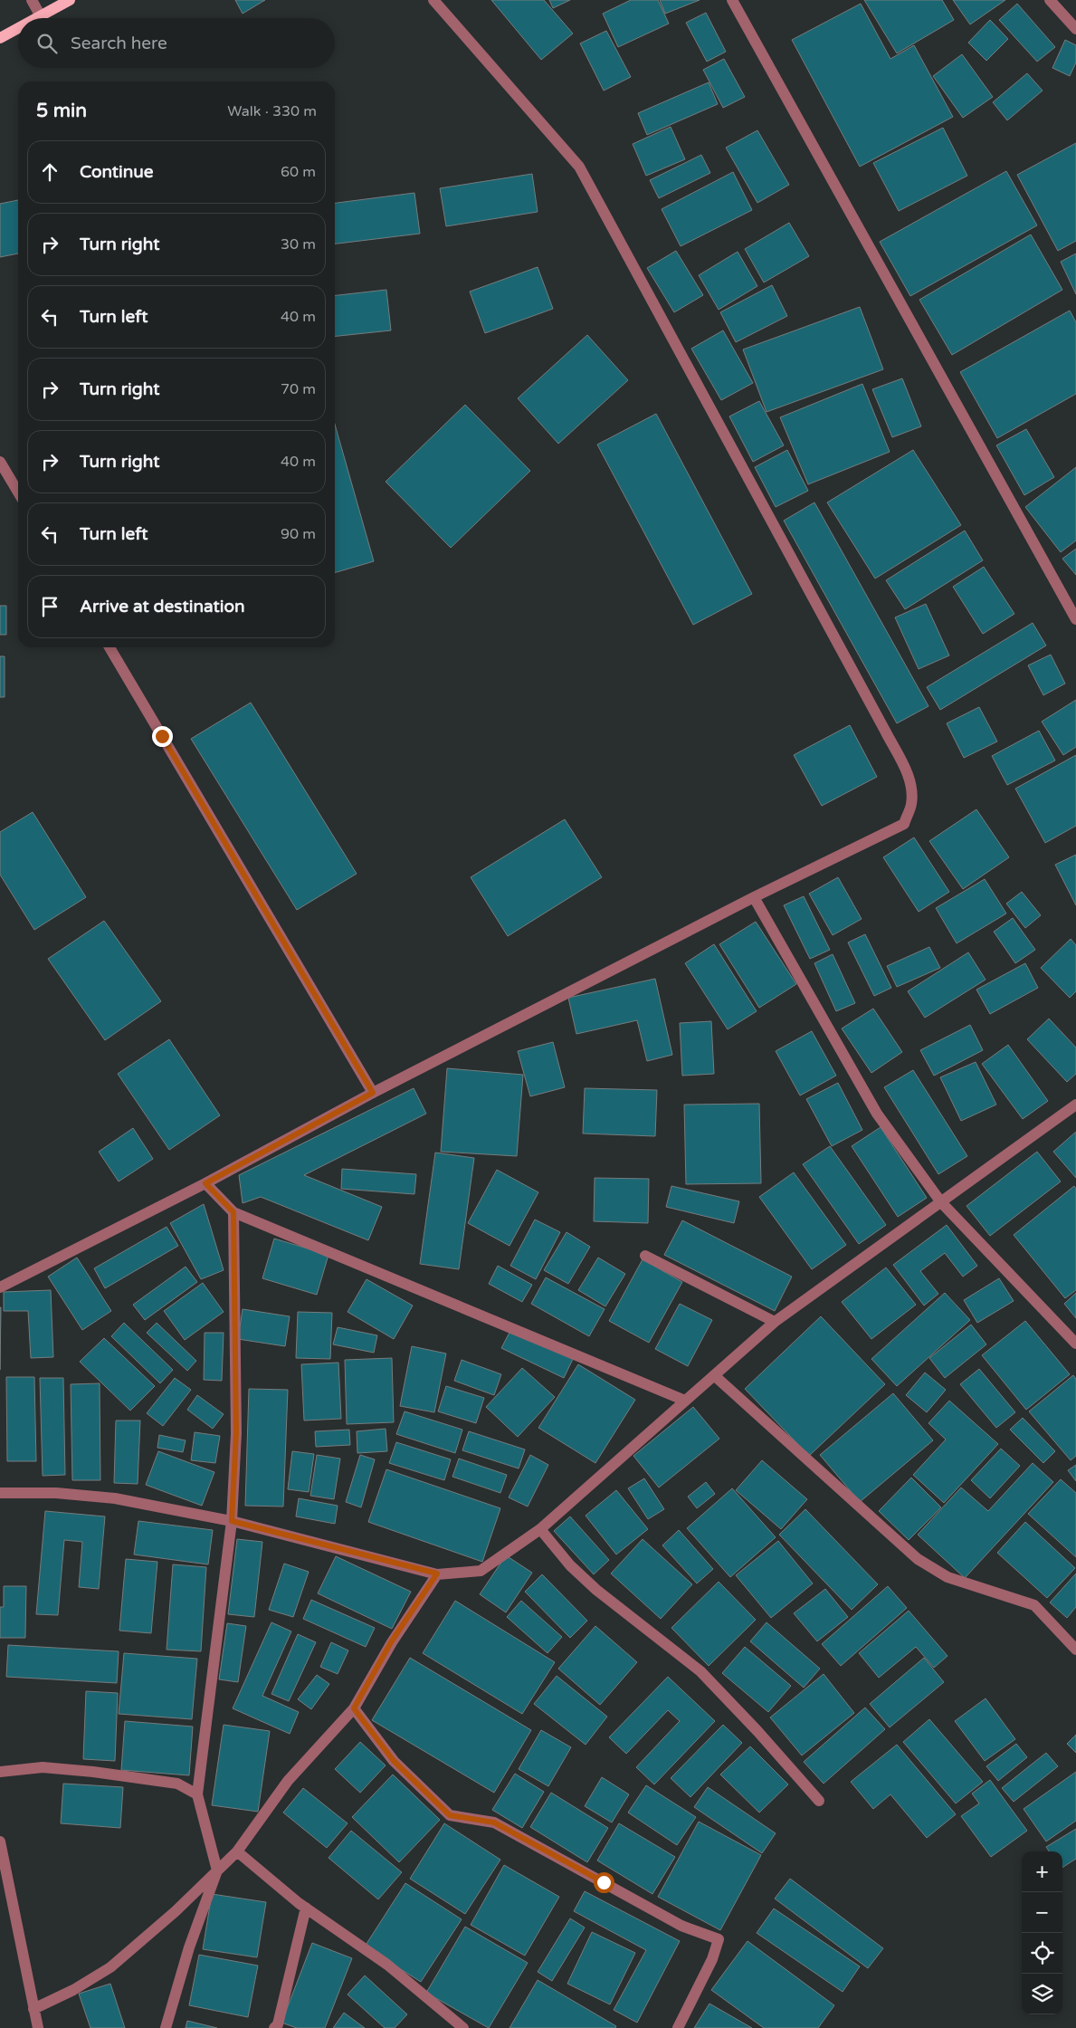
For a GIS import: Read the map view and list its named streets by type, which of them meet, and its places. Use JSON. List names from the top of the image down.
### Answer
{
  "page": {
    "search": "Search here",
    "heading": ["5 min", "Walk · 330 m"],
    "list": [
      ["Continue", "60 m"],
      ["Turn right", "30 m"],
      ["Turn left", "40 m"],
      ["Turn right", "70 m"],
      ["Turn right", "40 m"],
      ["Turn left", "90 m"],
      "Arrive at destination"
    ],
    "map_buttons": ["+", "−"]
  }
}
